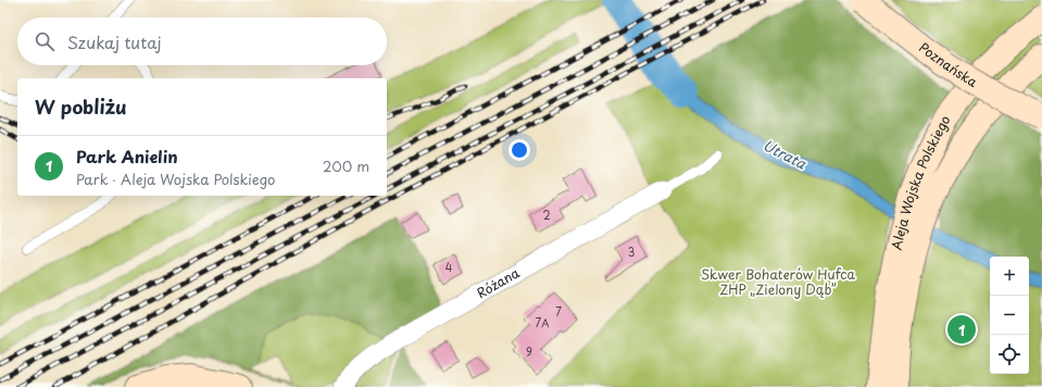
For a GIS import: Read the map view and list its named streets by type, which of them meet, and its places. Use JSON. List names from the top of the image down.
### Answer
{
  "streets": {
    "main road": ["Poznańska", "Aleja Wojska Polskiego"],
    "street": ["Różana"]
  },
  "water": ["Utrata"],
  "parks": ["Skwer Bohaterów Hufca ZHP „Zielony Dąb”"],
  "house_numbers": [
    "2",
    "3",
    "4",
    "7",
    "7A",
    "9"
  ],
  "page": {
    "search": "Szukaj tutaj",
    "heading": "W pobliżu",
    "list": [
      {
        "mark": "1",
        "name": "Park Anielin",
        "note": "Park · Aleja Wojska Polskiego",
        "value": "200 m"
      }
    ],
    "map_buttons": ["+", "−"],
    "pins": "1"
  }
}
